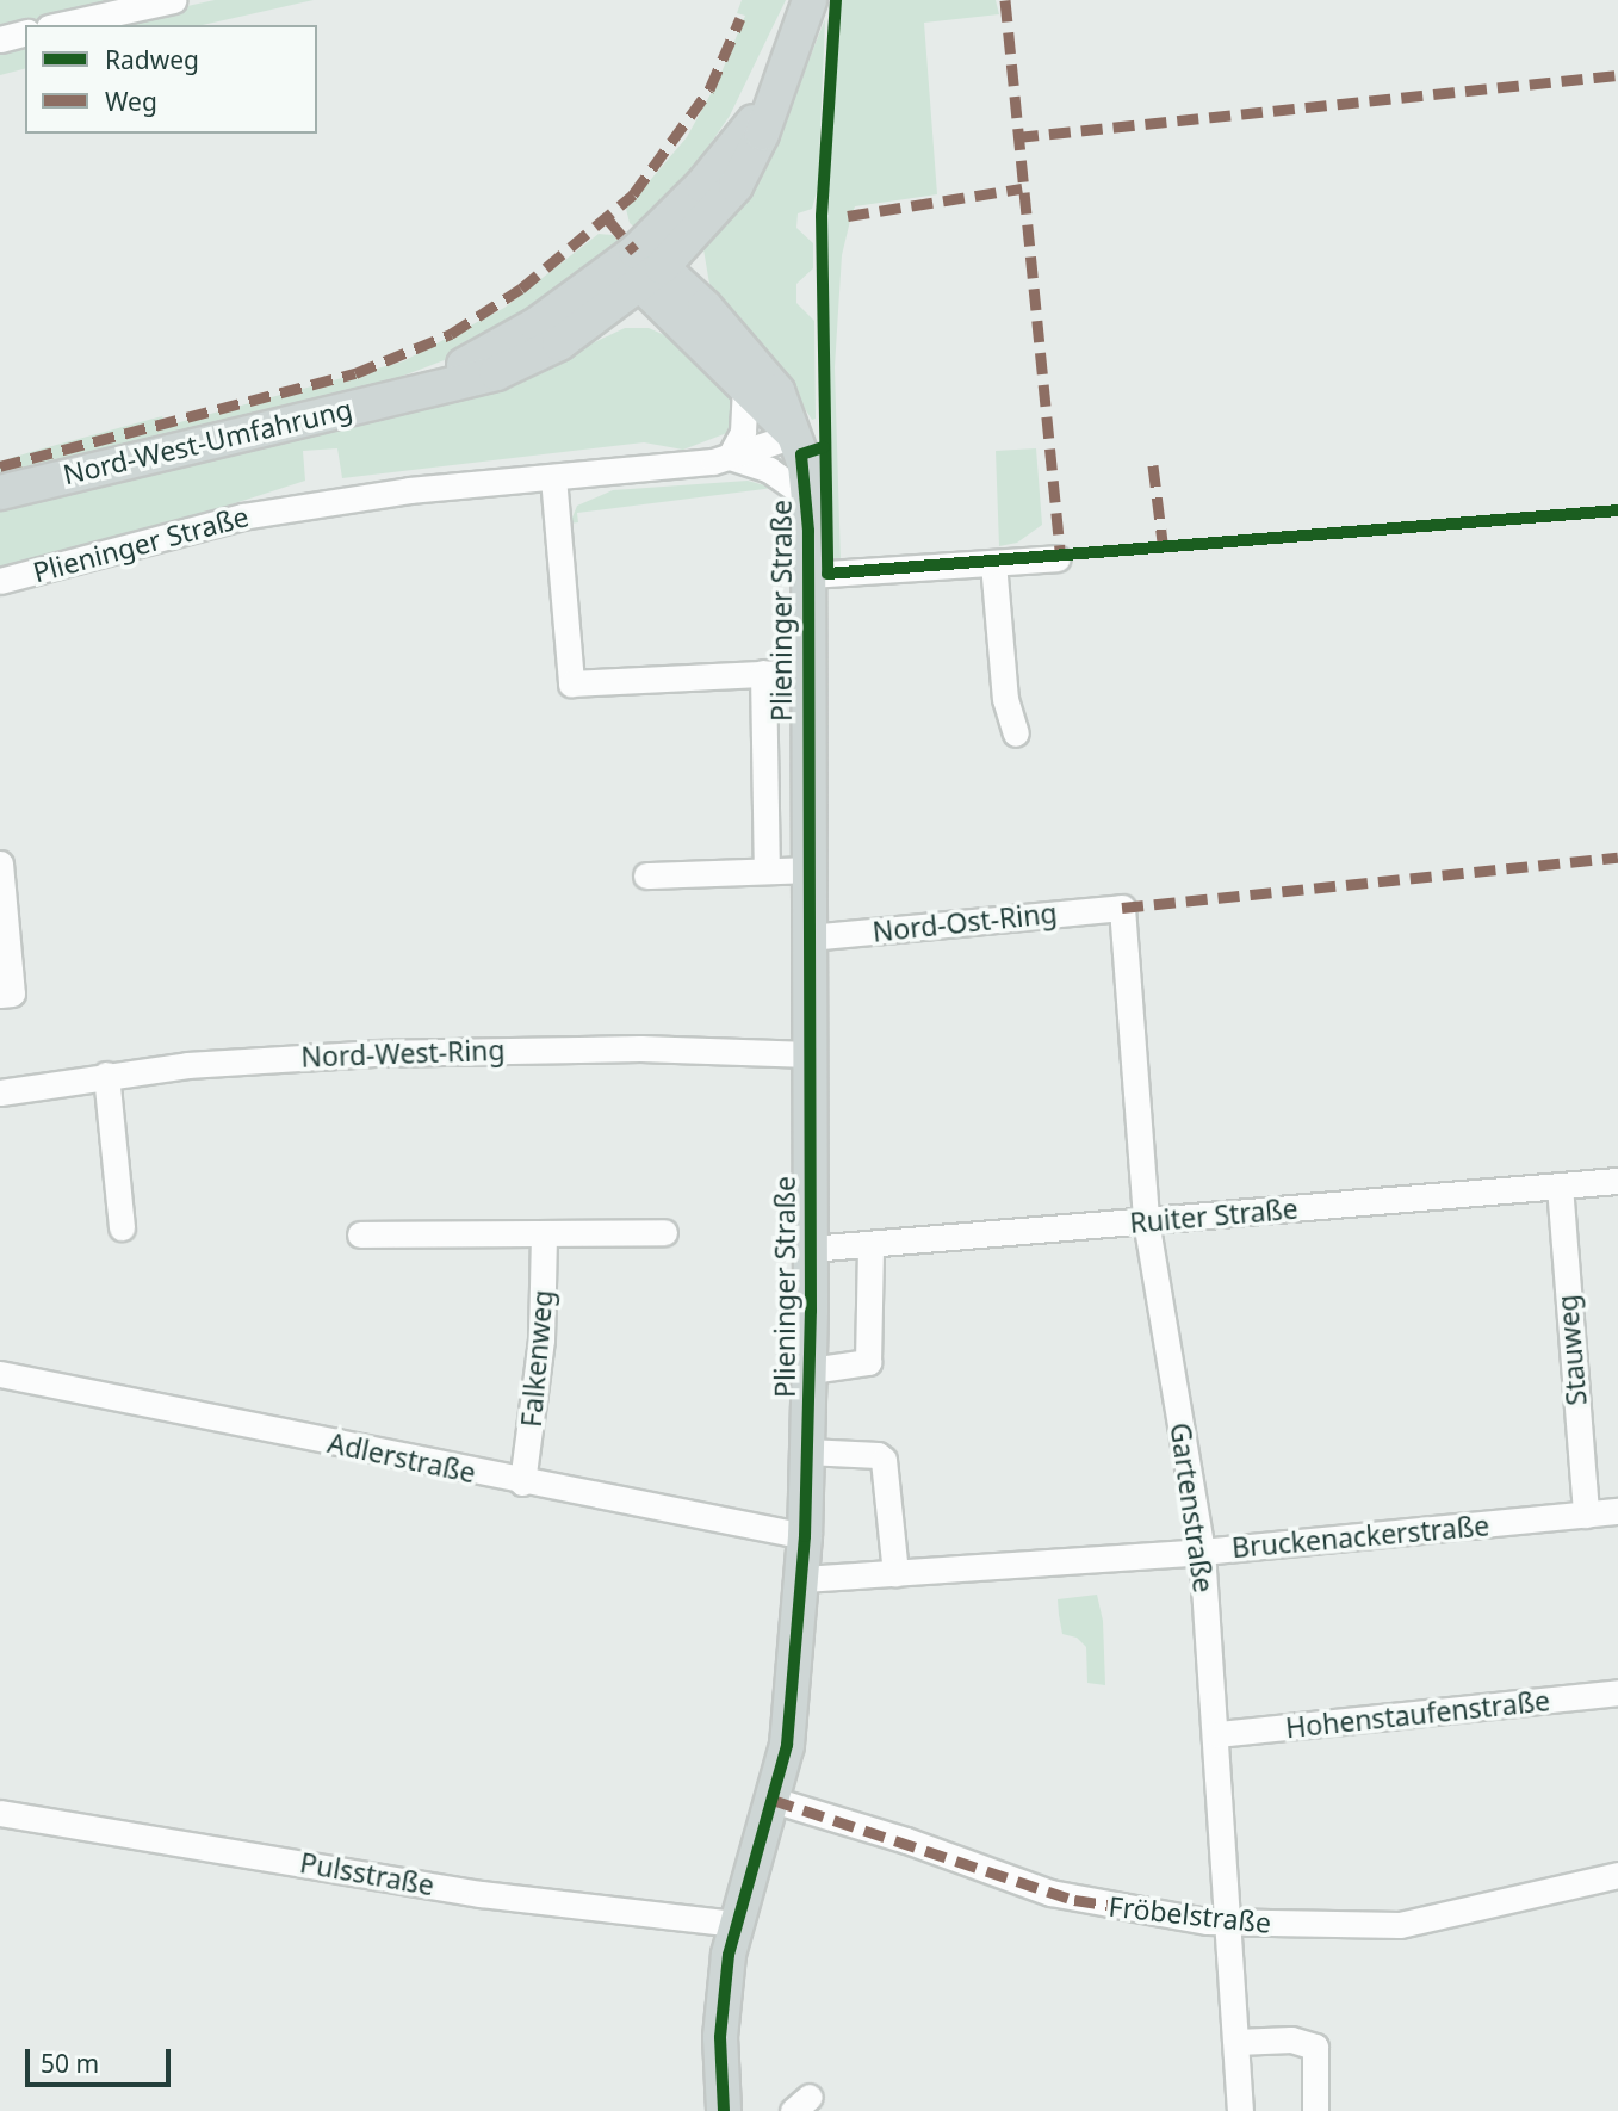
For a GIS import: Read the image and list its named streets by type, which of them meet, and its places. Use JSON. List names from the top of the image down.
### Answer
{
  "streets": {
    "main road": ["Nord-West-Umfahrung", "Plieninger Straße"],
    "street": [
      "Nord-Ost-Ring",
      "Nord-West-Ring",
      "Ruiter Straße",
      "Stauweg",
      "Falkenweg",
      "Adlerstraße",
      "Gartenstraße",
      "Bruckenackerstraße",
      "Hohenstaufenstraße",
      "Pulsstraße",
      "Fröbelstraße"
    ]
  },
  "crossings": [
    ["Nord-West-Umfahrung", "Plieninger Straße"],
    ["Plieninger Straße", "Nord-Ost-Ring"],
    ["Plieninger Straße", "Nord-West-Ring"],
    ["Plieninger Straße", "Ruiter Straße"],
    ["Plieninger Straße", "Adlerstraße"],
    ["Plieninger Straße", "Bruckenackerstraße"],
    ["Plieninger Straße", "Pulsstraße"],
    ["Plieninger Straße", "Fröbelstraße"],
    ["Nord-Ost-Ring", "Gartenstraße"],
    ["Ruiter Straße", "Stauweg"],
    ["Ruiter Straße", "Gartenstraße"],
    ["Stauweg", "Bruckenackerstraße"],
    ["Falkenweg", "Adlerstraße"],
    ["Gartenstraße", "Bruckenackerstraße"],
    ["Gartenstraße", "Hohenstaufenstraße"],
    ["Gartenstraße", "Fröbelstraße"]
  ],
  "legend": ["Radweg", "Weg"],
  "scale_bar": "50 m"
}
